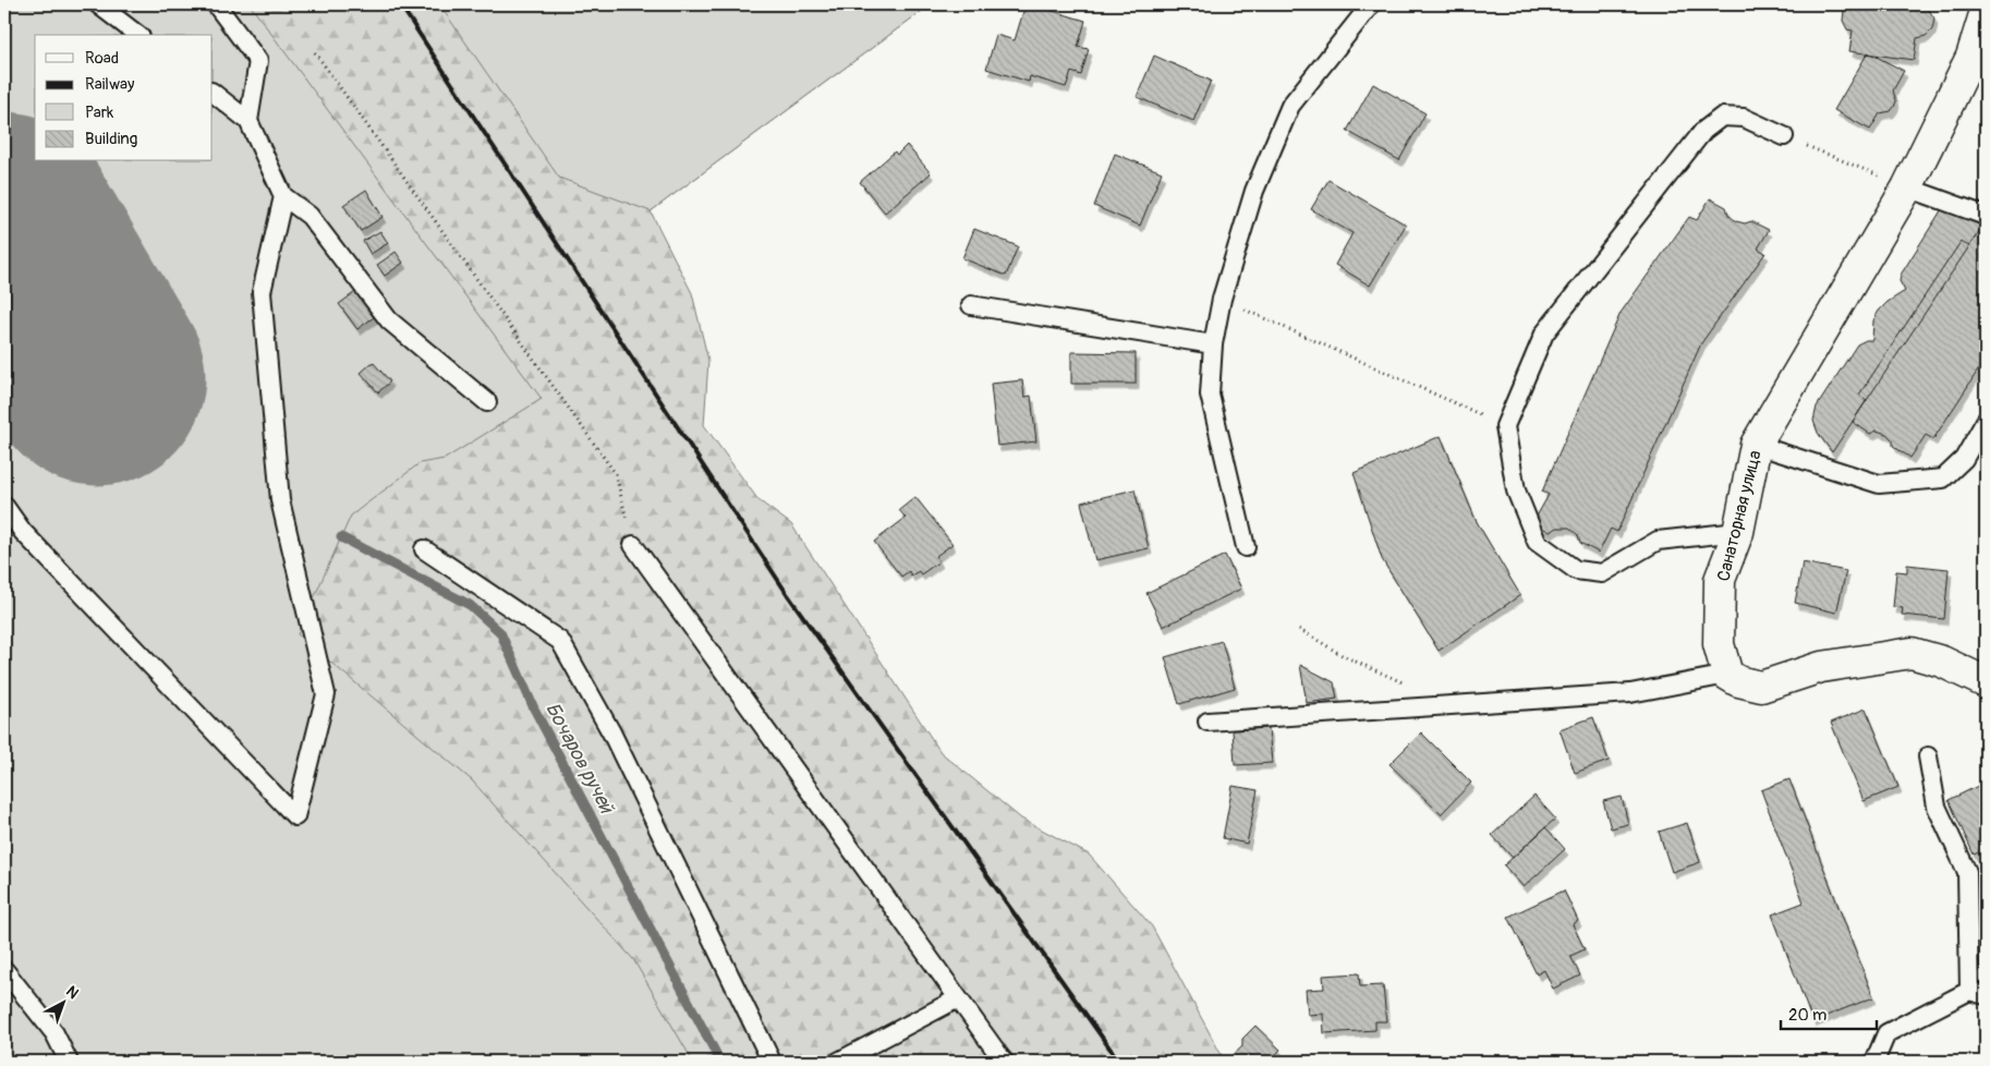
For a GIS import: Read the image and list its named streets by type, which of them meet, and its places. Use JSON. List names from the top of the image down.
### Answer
{
  "streets": {
    "street": ["Санаторная улица"]
  },
  "water": ["Бочаров ручей"],
  "legend": [
    "Road",
    "Railway",
    "Park",
    "Building"
  ],
  "scale_bar": "20 m",
  "north": "top right"
}
